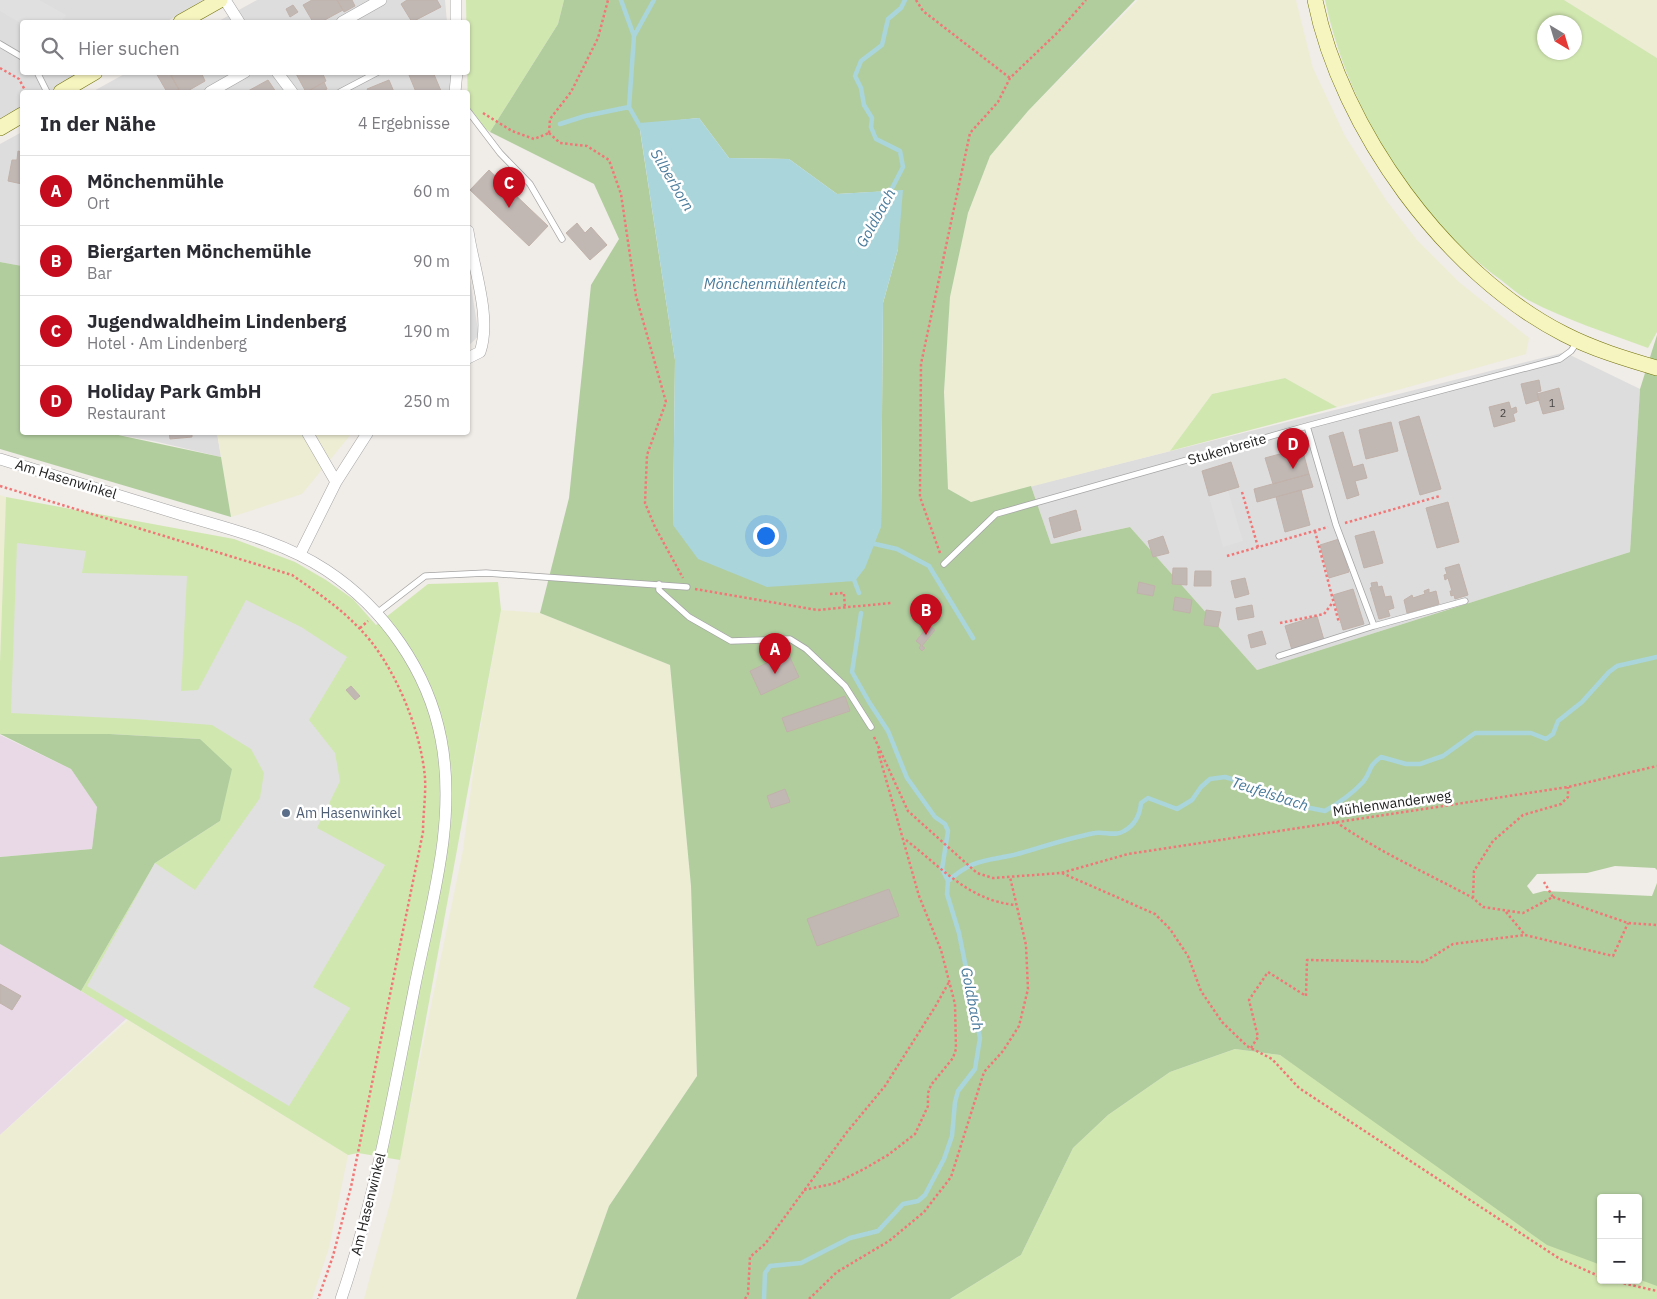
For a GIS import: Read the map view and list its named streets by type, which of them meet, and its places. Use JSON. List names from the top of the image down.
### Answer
{
  "streets": {
    "street": ["Am Hasenwinkel"],
    "lane": ["Stukenbreite"],
    "path": ["Mühlenwanderweg"]
  },
  "water": [
    "Silberborn",
    "Goldbach",
    "Mönchenmühlenteich",
    "Teufelsbach"
  ],
  "places": ["Am Hasenwinkel"],
  "house_numbers": ["1", "2"],
  "north": "bottom right",
  "page": {
    "search": "Hier suchen",
    "heading": ["In der Nähe", "4 Ergebnisse"],
    "list": [
      {
        "mark": "A",
        "name": "Mönchenmühle",
        "note": "Ort",
        "value": "60 m"
      },
      {
        "mark": "B",
        "name": "Biergarten Mönchemühle",
        "note": "Bar",
        "value": "90 m"
      },
      {
        "mark": "C",
        "name": "Jugendwaldheim Lindenberg",
        "note": "Hotel · Am Lindenberg",
        "value": "190 m"
      },
      {
        "mark": "D",
        "name": "Holiday Park GmbH",
        "note": "Restaurant",
        "value": "250 m"
      }
    ],
    "pins": [
      "C",
      "D",
      "B",
      "A"
    ],
    "map_buttons": ["+", "−"]
  }
}
